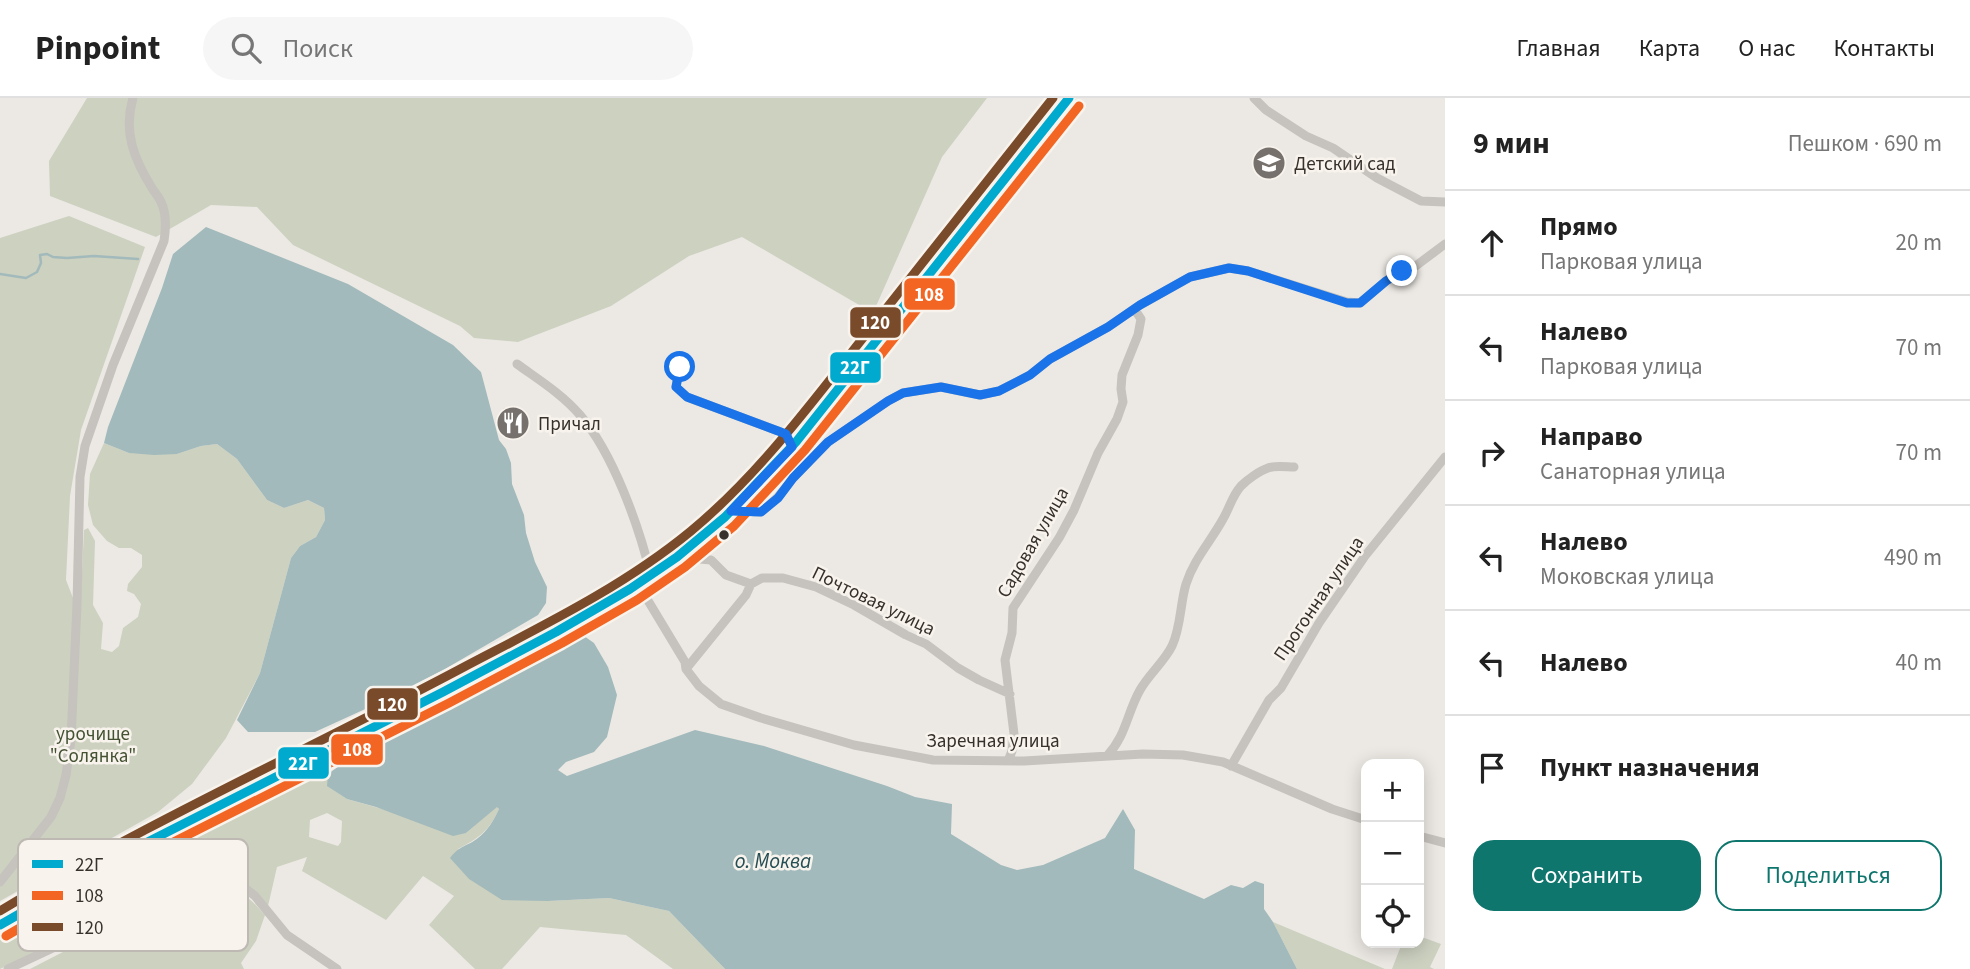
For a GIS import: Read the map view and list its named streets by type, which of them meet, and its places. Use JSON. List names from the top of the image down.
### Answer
{
  "streets": {
    "street": [
      "Садовая улица",
      "Прогонная улица",
      "Почтовая улица",
      "Заречная улица"
    ]
  },
  "crossings": [
    ["Садовая улица", "Почтовая улица"],
    ["Садовая улица", "Заречная улица"],
    ["Прогонная улица", "Заречная улица"]
  ],
  "water": ["о. Моква"],
  "parks": ["урочище \"Солянка\""],
  "places": {
    "school or university": ["Детский сад"],
    "restaurant": ["Причал"]
  },
  "lines": ["transit line 22Г", "transit line 120", "transit line 108"],
  "legend": ["22Г", "108", "120"],
  "page": {
    "header": "Pinpoint",
    "search": "Поиск",
    "nav": [
      "Главная",
      "Карта",
      "О нас",
      "Контакты"
    ],
    "heading": ["9 мин", "Пешком · 690 m"],
    "list": [
      ["Прямо", "Парковая улица", "20 m"],
      ["Налево", "Парковая улица", "70 m"],
      ["Направо", "Санаторная улица", "70 m"],
      ["Налево", "Моковская улица", "490 m"],
      ["Налево", "40 m"],
      "Пункт назначения"
    ],
    "map_buttons": ["+", "−"],
    "buttons": ["Сохранить", "Поделиться"]
  }
}
